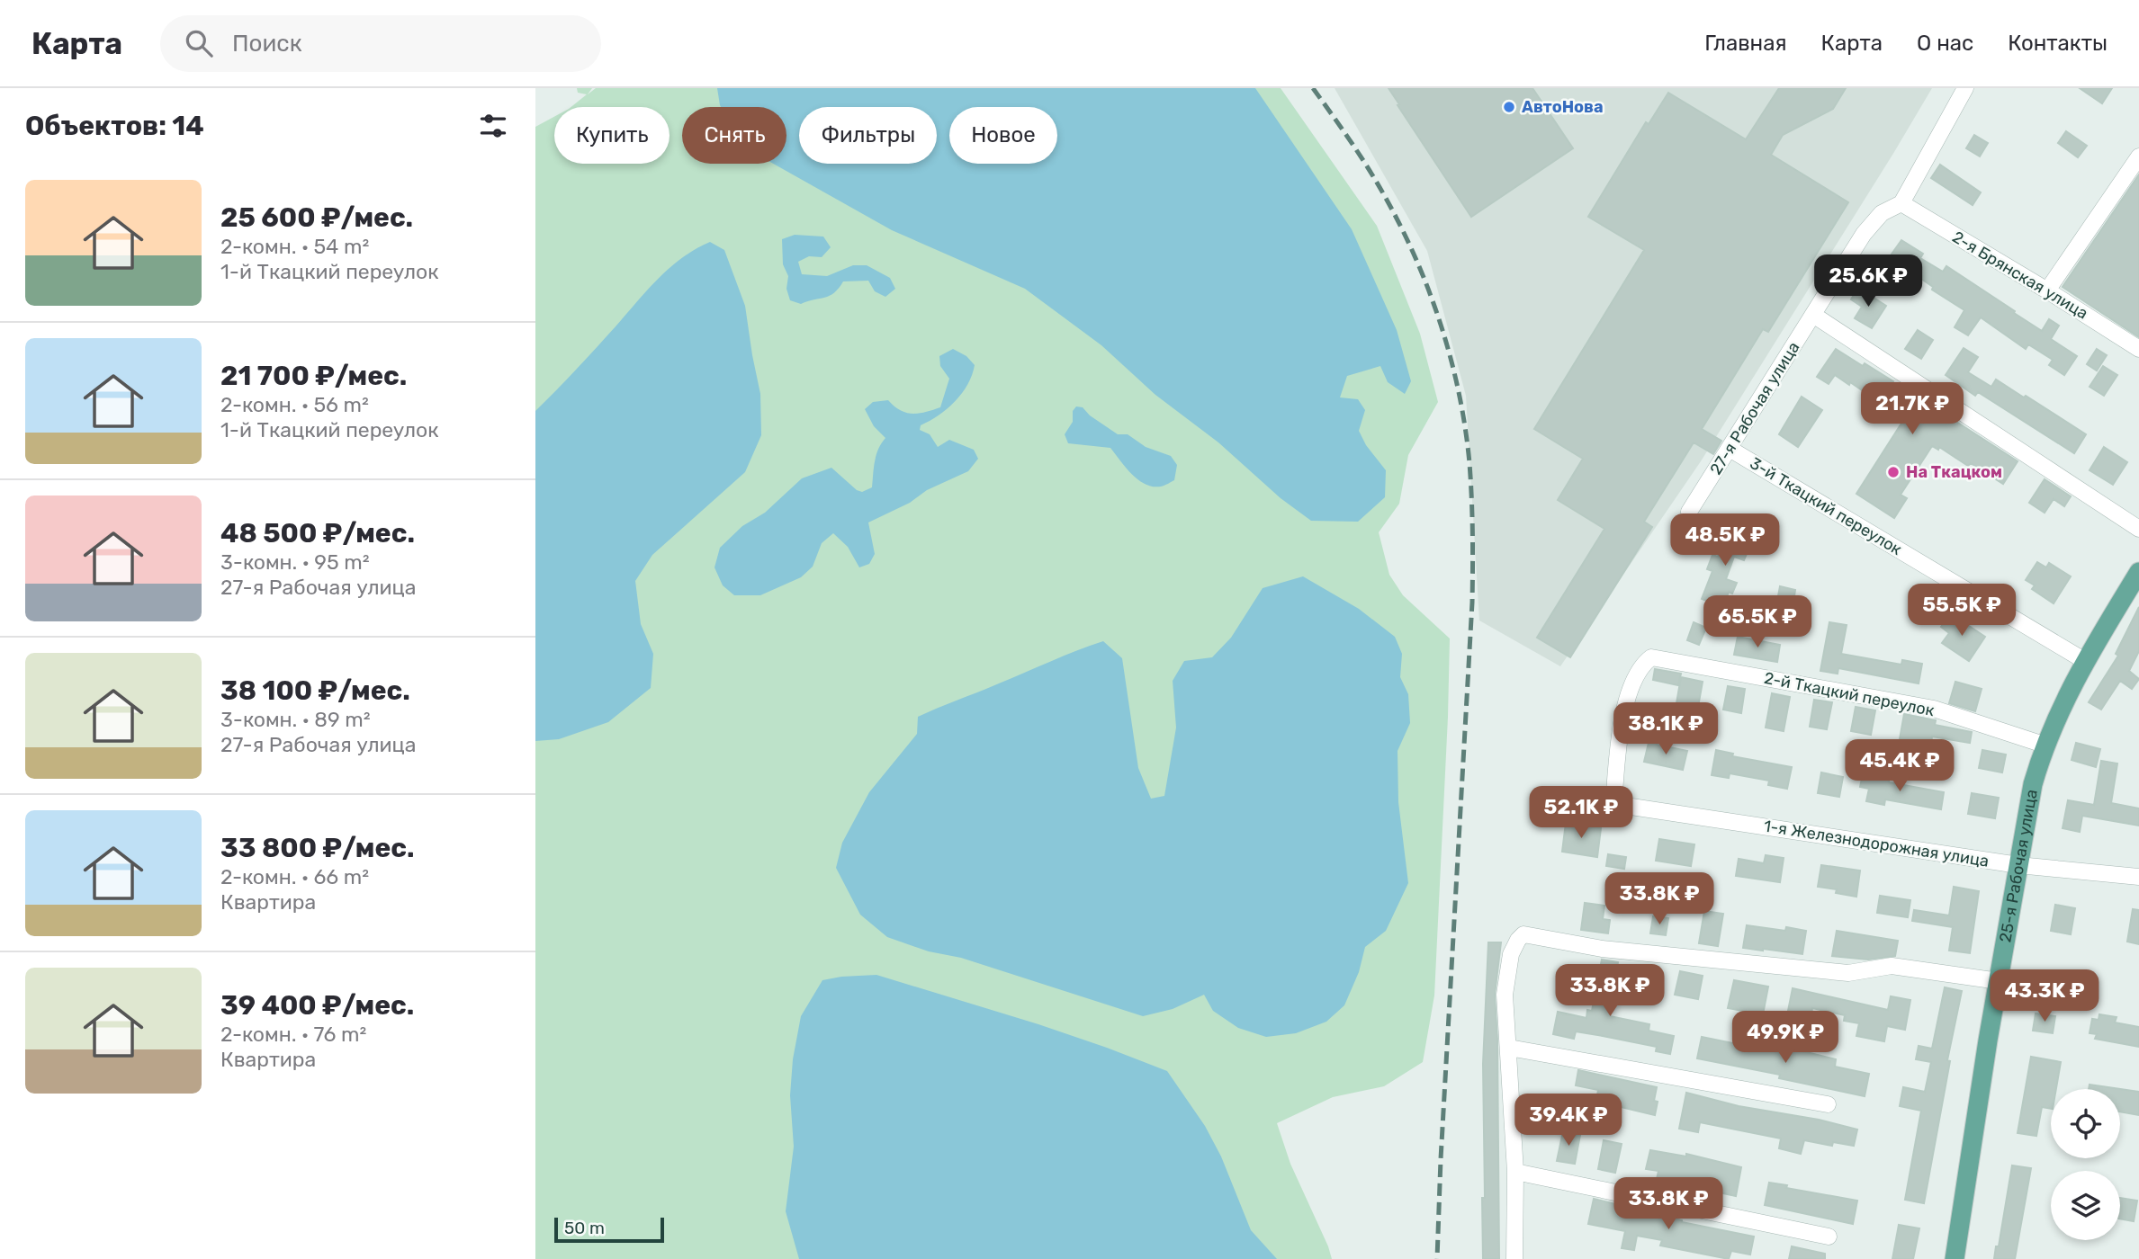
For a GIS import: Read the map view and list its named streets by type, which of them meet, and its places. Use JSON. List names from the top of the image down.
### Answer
{
  "streets": {
    "main road": ["25-я Рабочая улица"],
    "street": [
      "2-я Брянская улица",
      "27-я Рабочая улица",
      "3-й Ткацкий переулок",
      "2-й Ткацкий переулок",
      "1-я Железнодорожная улица"
    ]
  },
  "crossings": [
    ["2-я Брянская улица", "27-я Рабочая улица"],
    ["27-я Рабочая улица", "3-й Ткацкий переулок"],
    ["3-й Ткацкий переулок", "25-я Рабочая улица"],
    ["2-й Ткацкий переулок", "1-я Железнодорожная улица"],
    ["2-й Ткацкий переулок", "25-я Рабочая улица"],
    ["1-я Железнодорожная улица", "25-я Рабочая улица"]
  ],
  "places": ["АвтоНова", "На Ткацком"],
  "scale_bar": "50 m",
  "page": {
    "header": "Карта",
    "search": "Поиск",
    "nav": [
      "Главная",
      "Карта",
      "О нас",
      "Контакты"
    ],
    "heading": "Объектов: 14",
    "chip": [
      "Купить",
      "Снять",
      "Фильтры",
      "Новое"
    ],
    "list": [
      {
        "name": "25 600 ₽/мес.",
        "note": "2-комн. · 54 m² · 1-й Ткацкий переулок"
      },
      {
        "name": "21 700 ₽/мес.",
        "note": "2-комн. · 56 m² · 1-й Ткацкий переулок"
      },
      {
        "name": "48 500 ₽/мес.",
        "note": "3-комн. · 95 m² · 27-я Рабочая улица"
      },
      {
        "name": "38 100 ₽/мес.",
        "note": "3-комн. · 89 m² · 27-я Рабочая улица"
      },
      {
        "name": "33 800 ₽/мес.",
        "note": "2-комн. · 66 m² · Квартира"
      },
      {
        "name": "39 400 ₽/мес.",
        "note": "2-комн. · 76 m² · Квартира"
      }
    ],
    "price": [
      "25.6K ₽",
      "21.7K ₽",
      "48.5K ₽",
      "55.5K ₽",
      "65.5K ₽",
      "38.1K ₽",
      "45.4K ₽",
      "52.1K ₽",
      "33.8K ₽",
      "33.8K ₽",
      "43.3K ₽",
      "49.9K ₽",
      "39.4K ₽",
      "33.8K ₽"
    ],
    "scale": "50 m"
  }
}
